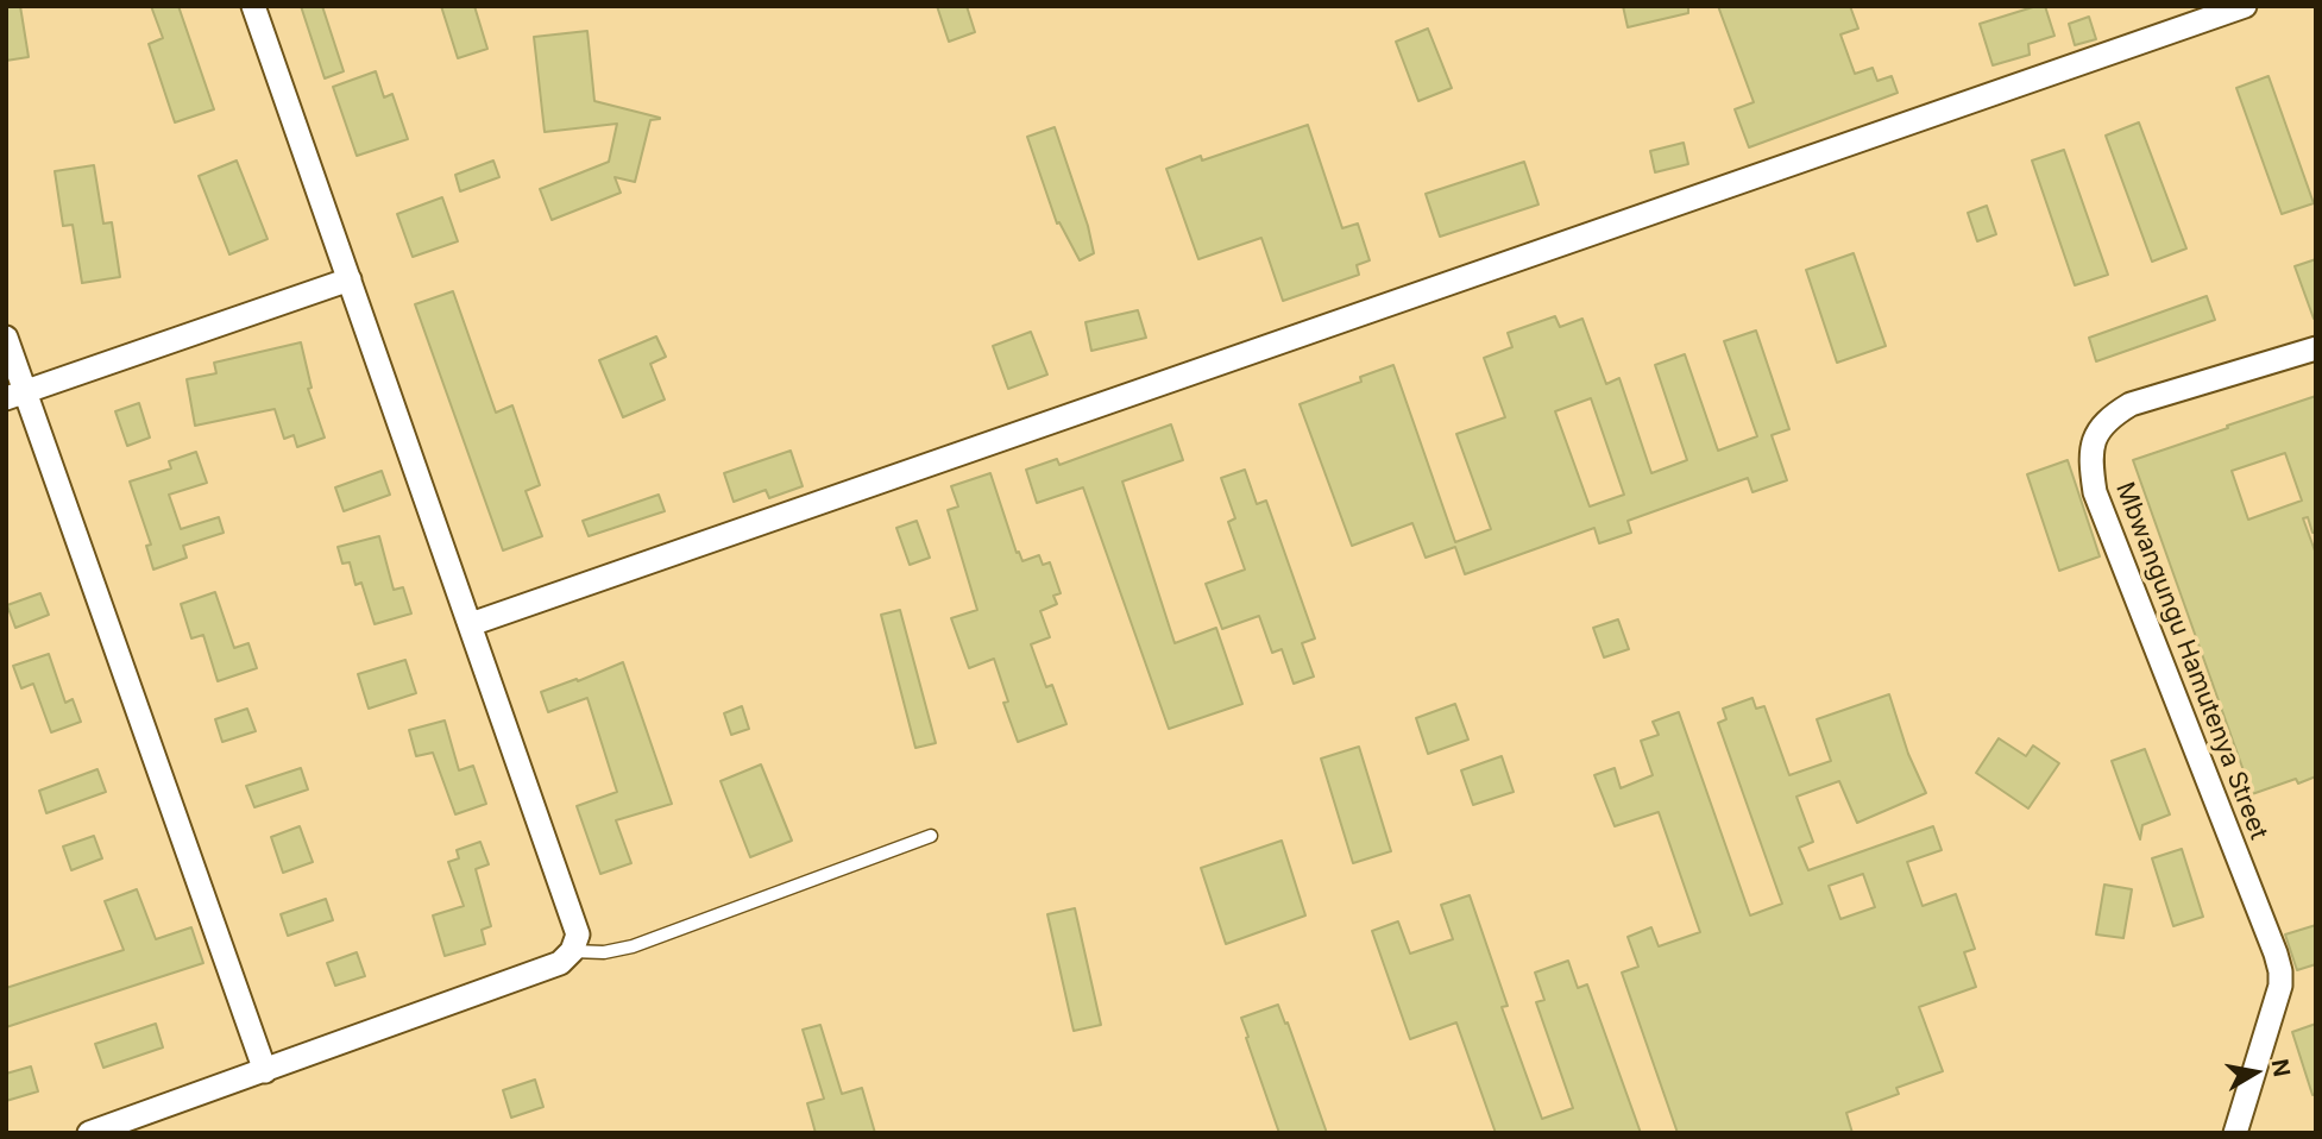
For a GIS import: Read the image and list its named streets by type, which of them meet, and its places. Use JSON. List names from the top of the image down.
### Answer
{
  "streets": {
    "street": ["Mbwangungu Hamutenya Street"]
  },
  "north": "right"
}
